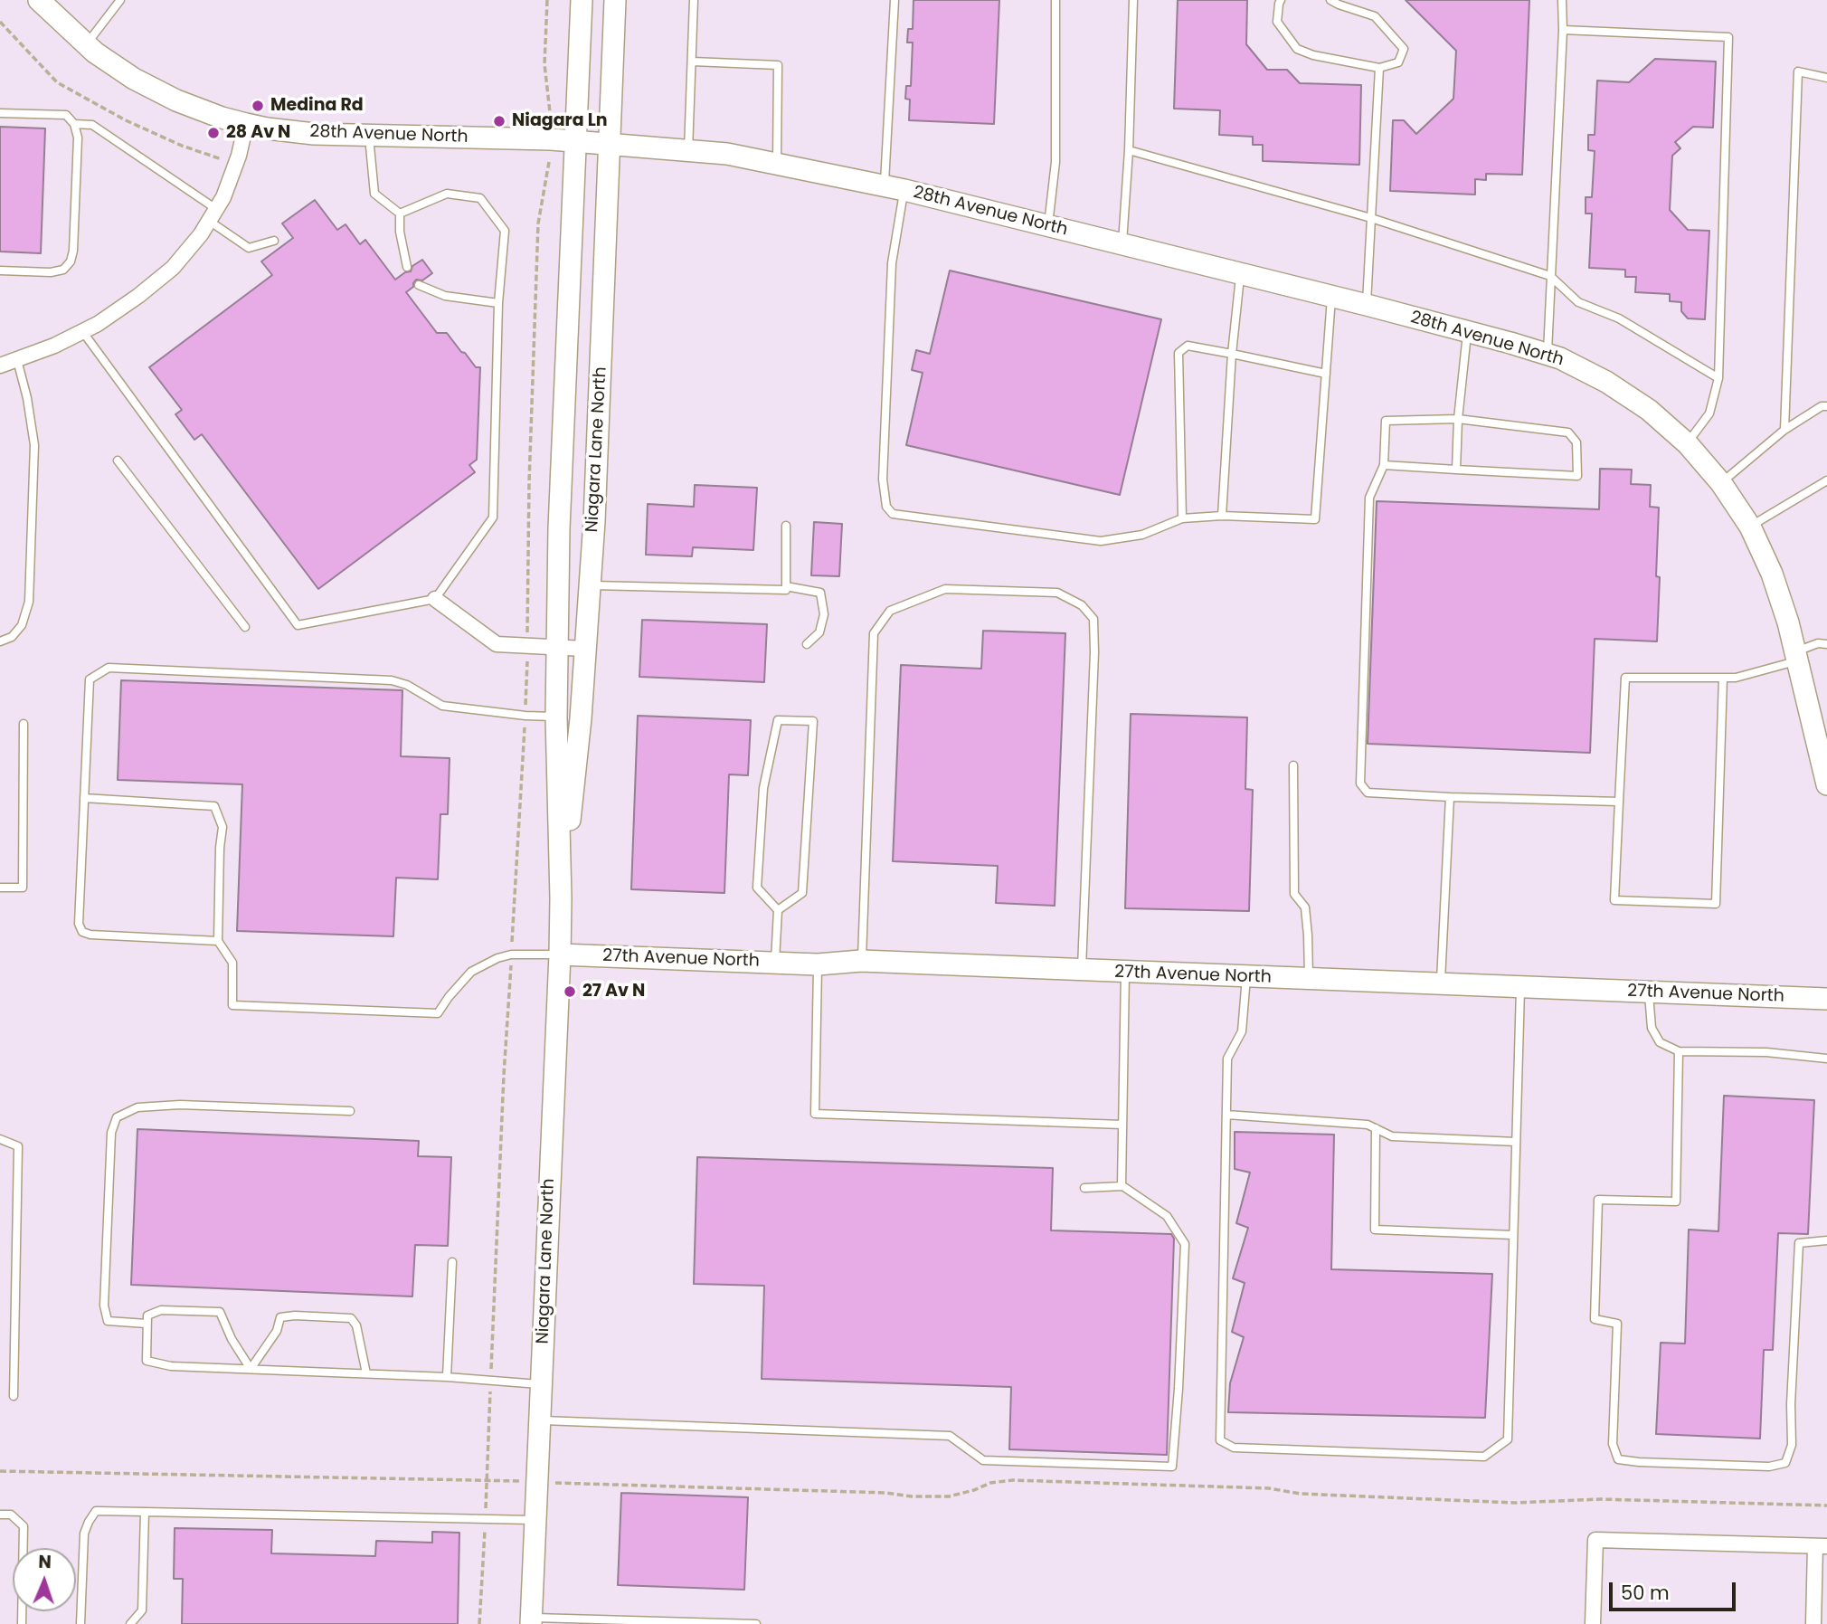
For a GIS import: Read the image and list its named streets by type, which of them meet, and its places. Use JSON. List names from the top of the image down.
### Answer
{
  "streets": {
    "street": ["28th Avenue North", "Niagara Lane North", "27th Avenue North"]
  },
  "crossings": [
    ["28th Avenue North", "Niagara Lane North"],
    ["Niagara Lane North", "27th Avenue North"]
  ],
  "places": [
    "Medina Rd",
    "Niagara Ln",
    "28 Av N",
    "27 Av N"
  ],
  "scale_bar": "50 m",
  "north": "top"
}
